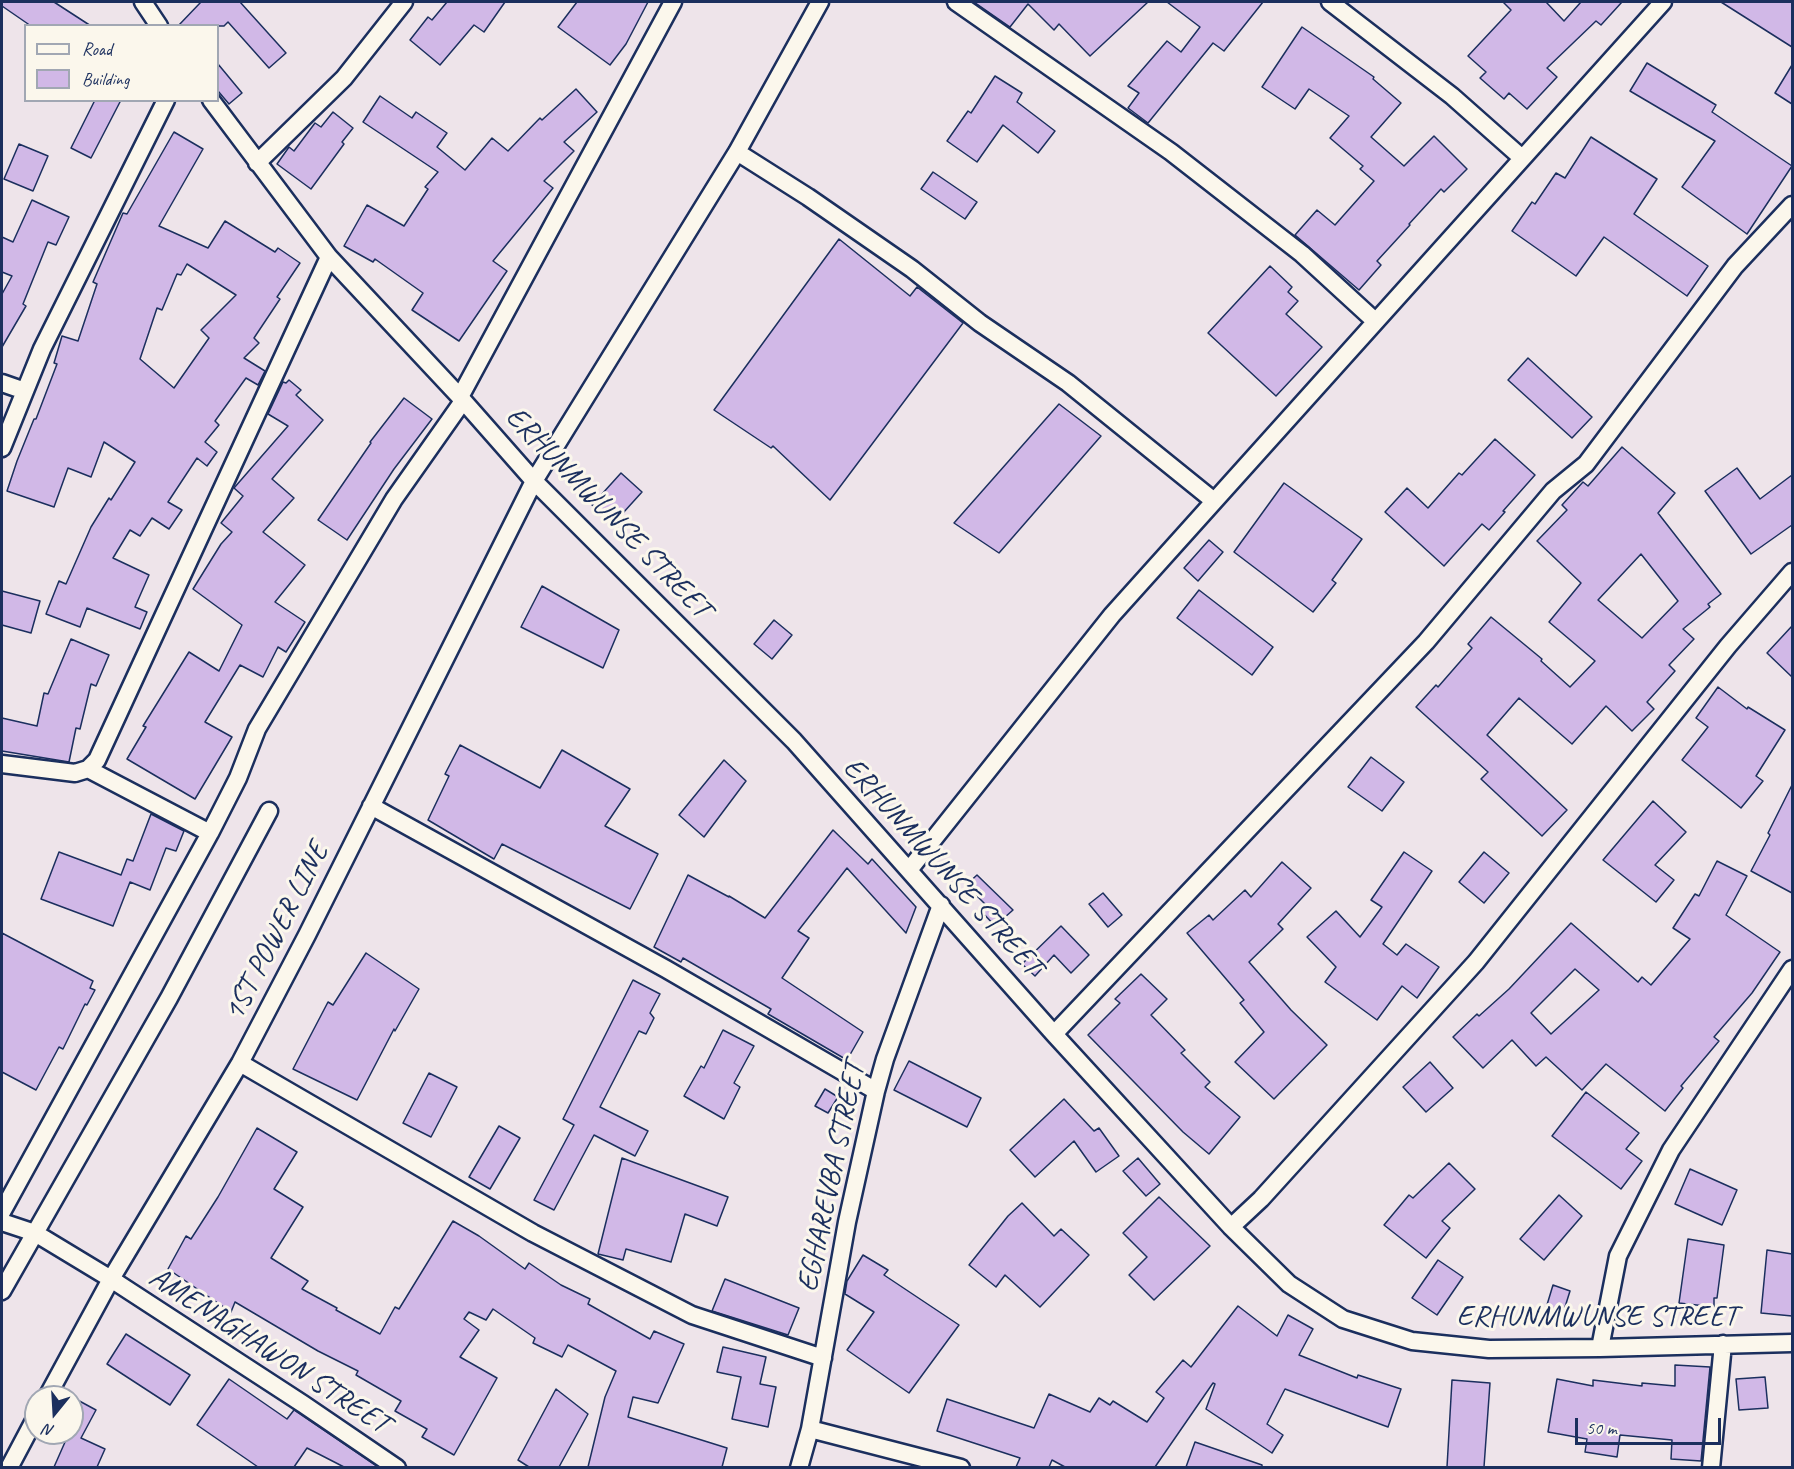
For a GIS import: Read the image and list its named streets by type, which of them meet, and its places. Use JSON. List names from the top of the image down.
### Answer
{
  "streets": {
    "street": [
      "ERHUNMWUNSE STREET",
      "1ST POWER LINE",
      "EGHAREVBA STREET",
      "AMENAGHAWON STREET"
    ]
  },
  "crossings": [
    ["ERHUNMWUNSE STREET", "1ST POWER LINE"],
    ["ERHUNMWUNSE STREET", "EGHAREVBA STREET"],
    ["1ST POWER LINE", "AMENAGHAWON STREET"]
  ],
  "legend": ["Road", "Building"],
  "scale_bar": "50 m",
  "north": "bottom"
}
